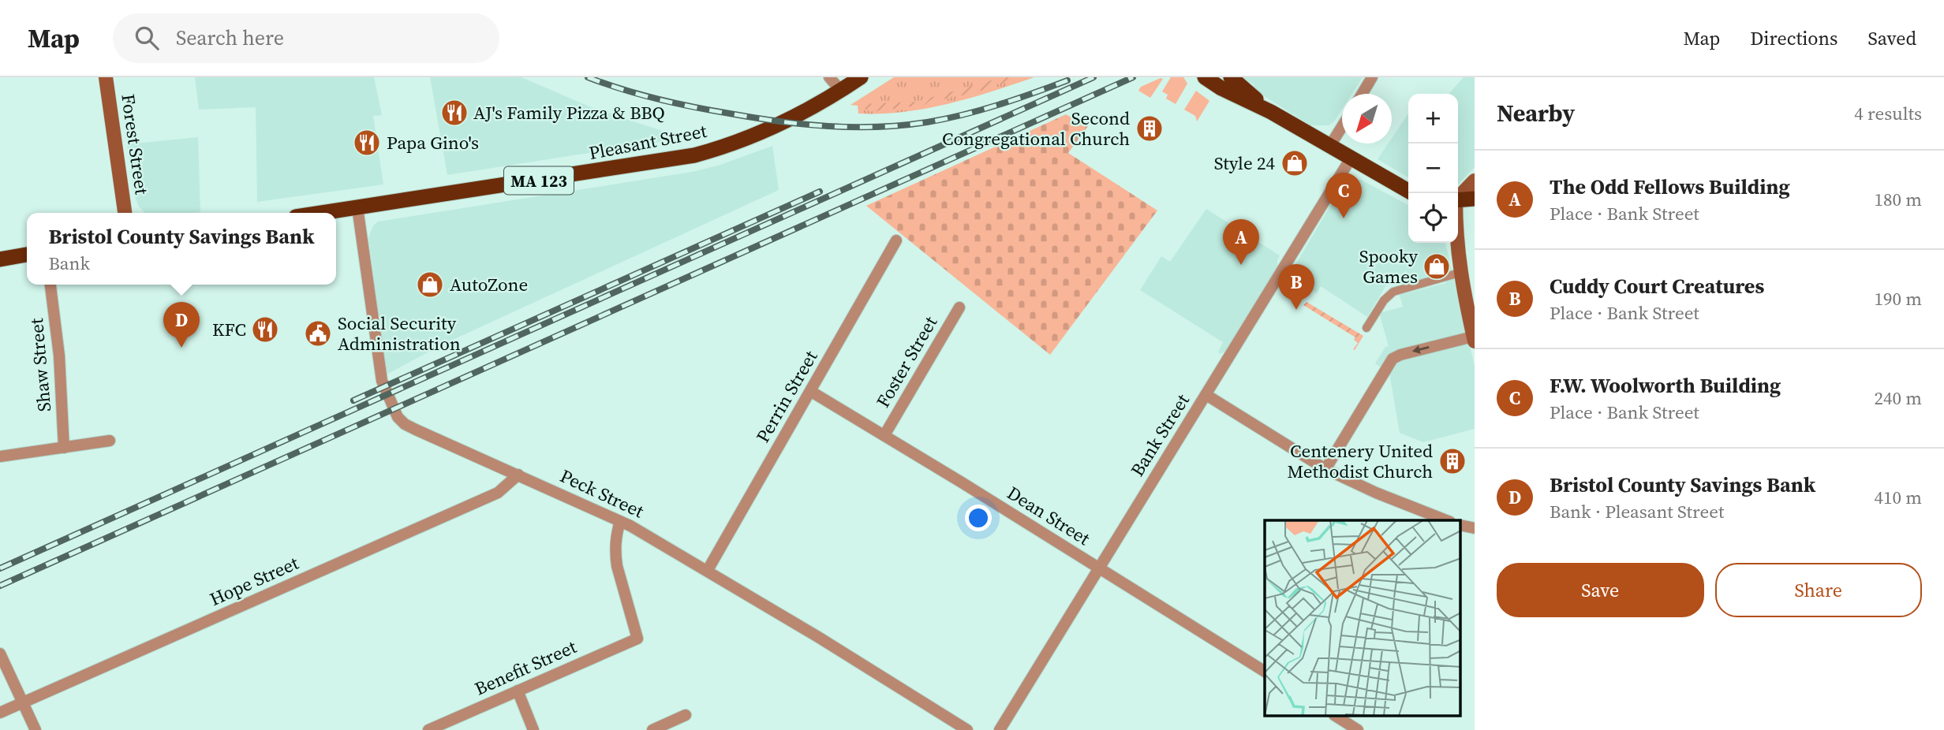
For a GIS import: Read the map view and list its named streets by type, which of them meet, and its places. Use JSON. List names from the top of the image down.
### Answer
{
  "streets": {
    "highway": ["Pleasant Street", "MA 123"],
    "main road": ["Forest Street"],
    "street": [
      "Foster Street",
      "Shaw Street",
      "Perrin Street",
      "Bank Street",
      "Peck Street",
      "Dean Street",
      "Hope Street",
      "Benefit Street"
    ]
  },
  "crossings": [
    ["Pleasant Street", "Peck Street"],
    ["Foster Street", "Dean Street"],
    ["Perrin Street", "Peck Street"],
    ["Perrin Street", "Dean Street"],
    ["Bank Street", "Dean Street"],
    ["Peck Street", "Hope Street"],
    ["Peck Street", "Benefit Street"]
  ],
  "places": {
    "restaurant": ["AJ's Family Pizza & BBQ", "Papa Gino's", "KFC"],
    "building": ["Second Congregational Church", "Centenery United Methodist Church"],
    "shop": ["Style 24", "Spooky Games", "AutoZone"],
    "public building": ["Social Security Administration"]
  },
  "north": "bottom left",
  "page": {
    "header": "Map",
    "search": "Search here",
    "nav": ["Map", "Directions", "Saved"],
    "heading": ["Nearby", "4 results"],
    "map_buttons": ["+", "−"],
    "list": [
      {
        "mark": "A",
        "name": "The Odd Fellows Building",
        "note": "Place · Bank Street",
        "value": "180 m"
      },
      {
        "mark": "B",
        "name": "Cuddy Court Creatures",
        "note": "Place · Bank Street",
        "value": "190 m"
      },
      {
        "mark": "C",
        "name": "F.W. Woolworth Building",
        "note": "Place · Bank Street",
        "value": "240 m"
      },
      {
        "mark": "D",
        "name": "Bristol County Savings Bank",
        "note": "Bank · Pleasant Street",
        "value": "410 m"
      }
    ],
    "pins": [
      "C",
      "A",
      "B",
      "D"
    ],
    "popup": ["Bristol County Savings Bank", "Bank"],
    "buttons": ["Save", "Share"]
  }
}
